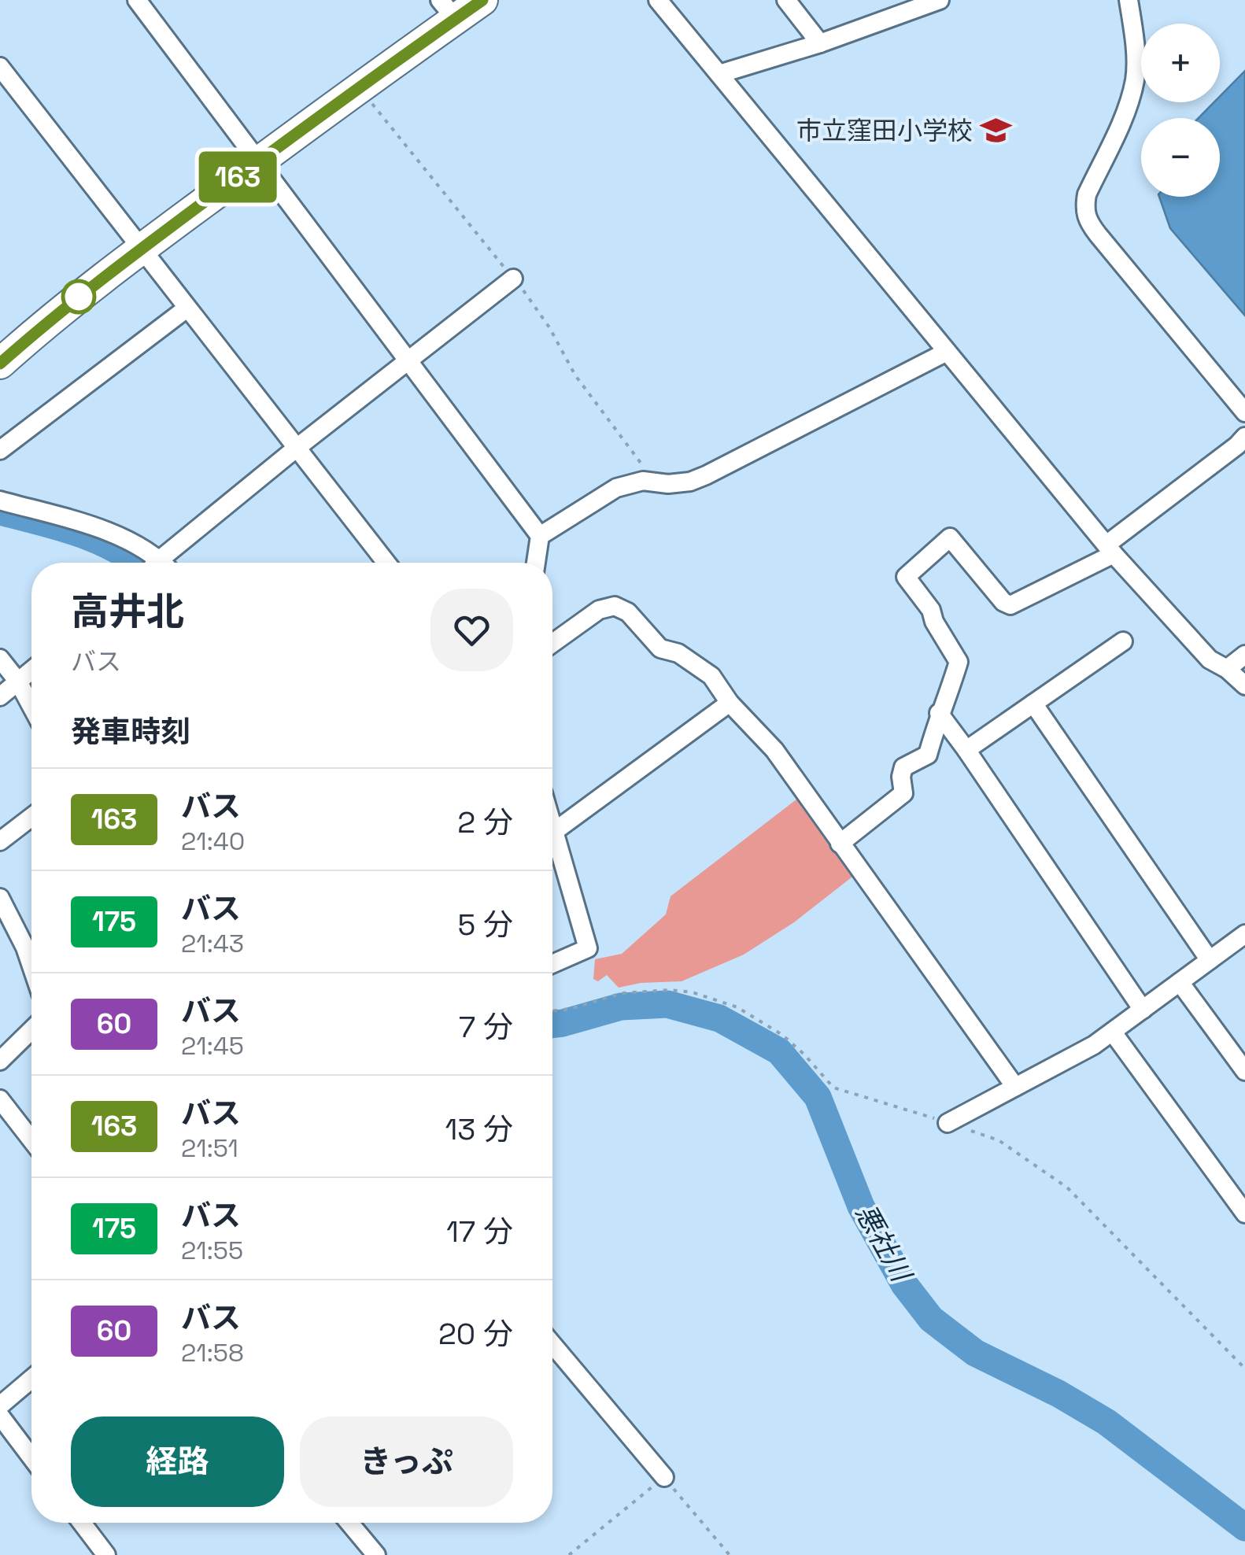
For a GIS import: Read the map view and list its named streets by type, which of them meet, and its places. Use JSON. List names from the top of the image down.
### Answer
{
  "water": ["悪社川"],
  "places": {
    "school or university": ["市立窪田小学校"]
  },
  "lines": ["bus line 163"],
  "page": {
    "on_map": "163",
    "map_buttons": ["+", "−"],
    "heading": [
      ["高井北", "バス"],
      "発車時刻"
    ],
    "list": [
      {
        "mark": "163",
        "name": "バス",
        "note": "21:40",
        "value": "2 分"
      },
      {
        "mark": "175",
        "name": "バス",
        "note": "21:43",
        "value": "5 分"
      },
      {
        "mark": "60",
        "name": "バス",
        "note": "21:45",
        "value": "7 分"
      },
      {
        "mark": "163",
        "name": "バス",
        "note": "21:51",
        "value": "13 分"
      },
      {
        "mark": "175",
        "name": "バス",
        "note": "21:55",
        "value": "17 分"
      },
      {
        "mark": "60",
        "name": "バス",
        "note": "21:58",
        "value": "20 分"
      }
    ],
    "buttons": ["経路", "きっぷ"]
  }
}
